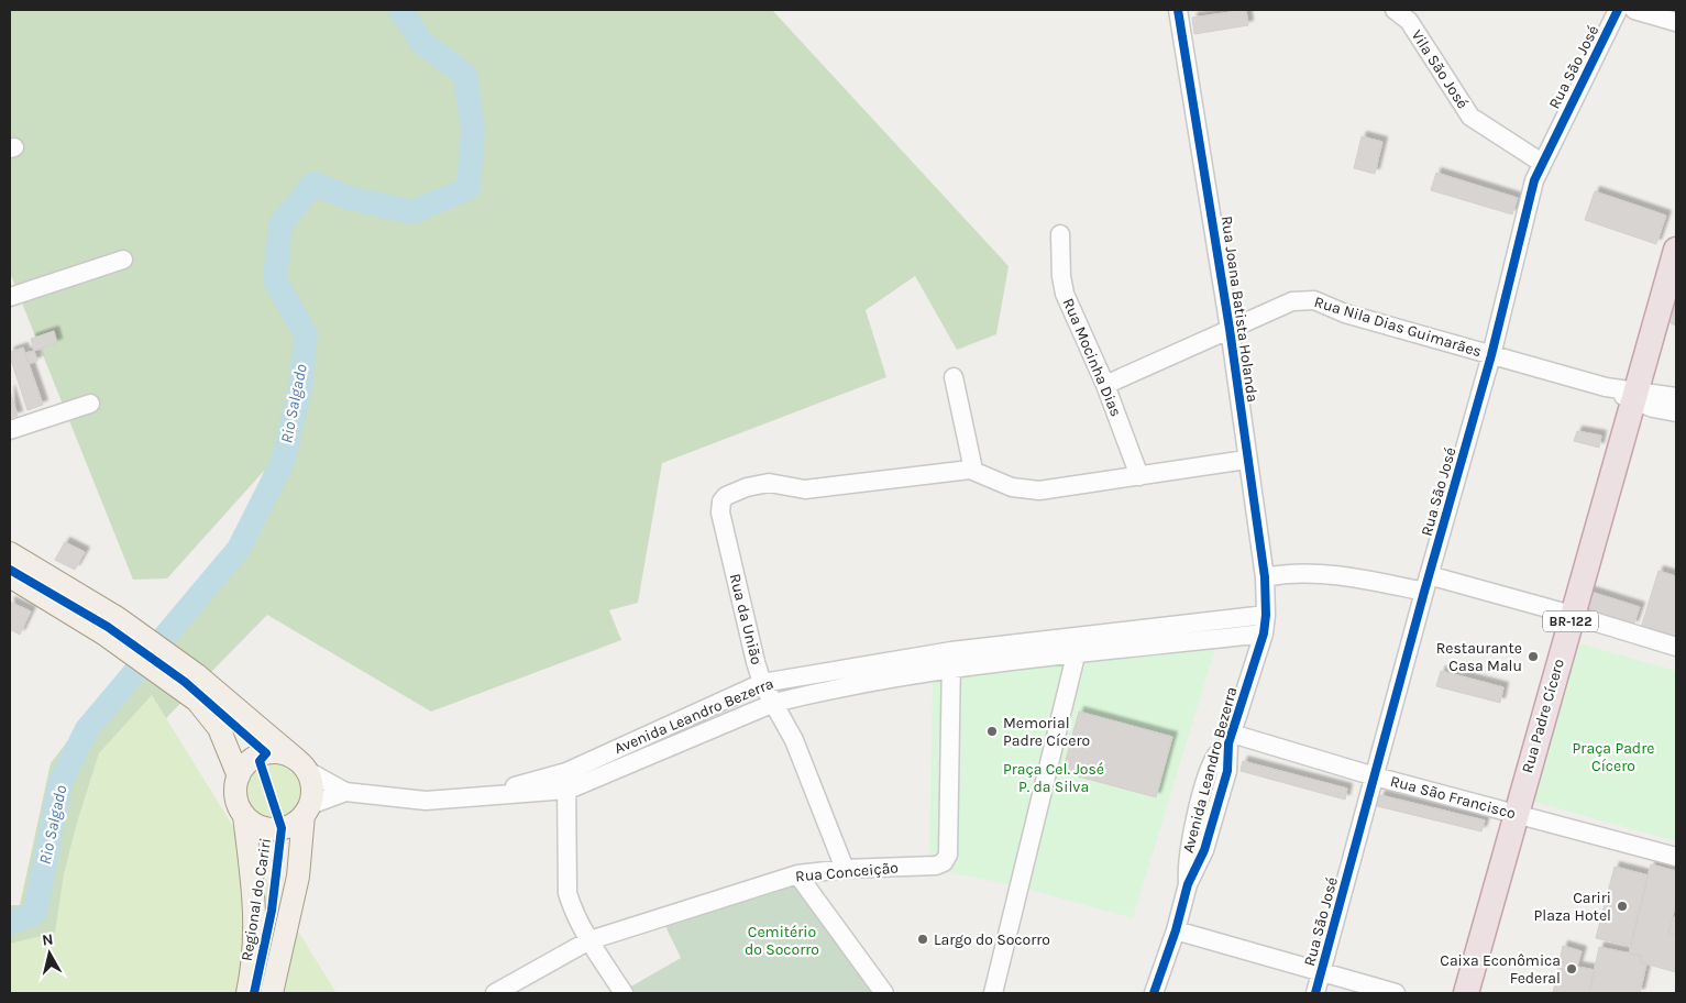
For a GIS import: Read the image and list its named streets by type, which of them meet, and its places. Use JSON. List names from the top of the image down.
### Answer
{
  "streets": {
    "highway": ["BR-122", "Rua Padre Cícero"],
    "street": [
      "Rua São José",
      "Vila São José",
      "Rua Joana Batista Holanda",
      "Rua Nila Dias Guimarães",
      "Rua Mocinha Dias",
      "Rua da União",
      "Avenida Leandro Bezerra",
      "Rua São Francisco",
      "Rua Conceição"
    ],
    "cycle path": ["Regional do Cariri"]
  },
  "crossings": [
    ["Rua São José", "Vila São José"],
    ["Rua São José", "Rua Nila Dias Guimarães"],
    ["Rua São José", "Rua São Francisco"],
    ["Rua Joana Batista Holanda", "Rua Nila Dias Guimarães"],
    ["Rua Joana Batista Holanda", "Avenida Leandro Bezerra"],
    ["Rua Nila Dias Guimarães", "Rua Mocinha Dias"],
    ["Rua Nila Dias Guimarães", "Rua Padre Cícero"],
    ["Rua da União", "Avenida Leandro Bezerra"],
    ["Rua da União", "Rua Conceição"],
    ["Avenida Leandro Bezerra", "Rua São Francisco"],
    ["Avenida Leandro Bezerra", "Rua Conceição"],
    ["Rua Padre Cícero", "Rua São Francisco"]
  ],
  "water": ["Rio Salgado"],
  "parks": ["Praça Padre Cícero", "Praça Cel. José P. da Silva", "Cemitério do Socorro"],
  "places": [
    "Restaurante Casa Malu",
    "Memorial Padre Cícero",
    "Cariri Plaza Hotel",
    "Largo do Socorro",
    "Caixa Econômica Federal"
  ],
  "north": "top"
}
